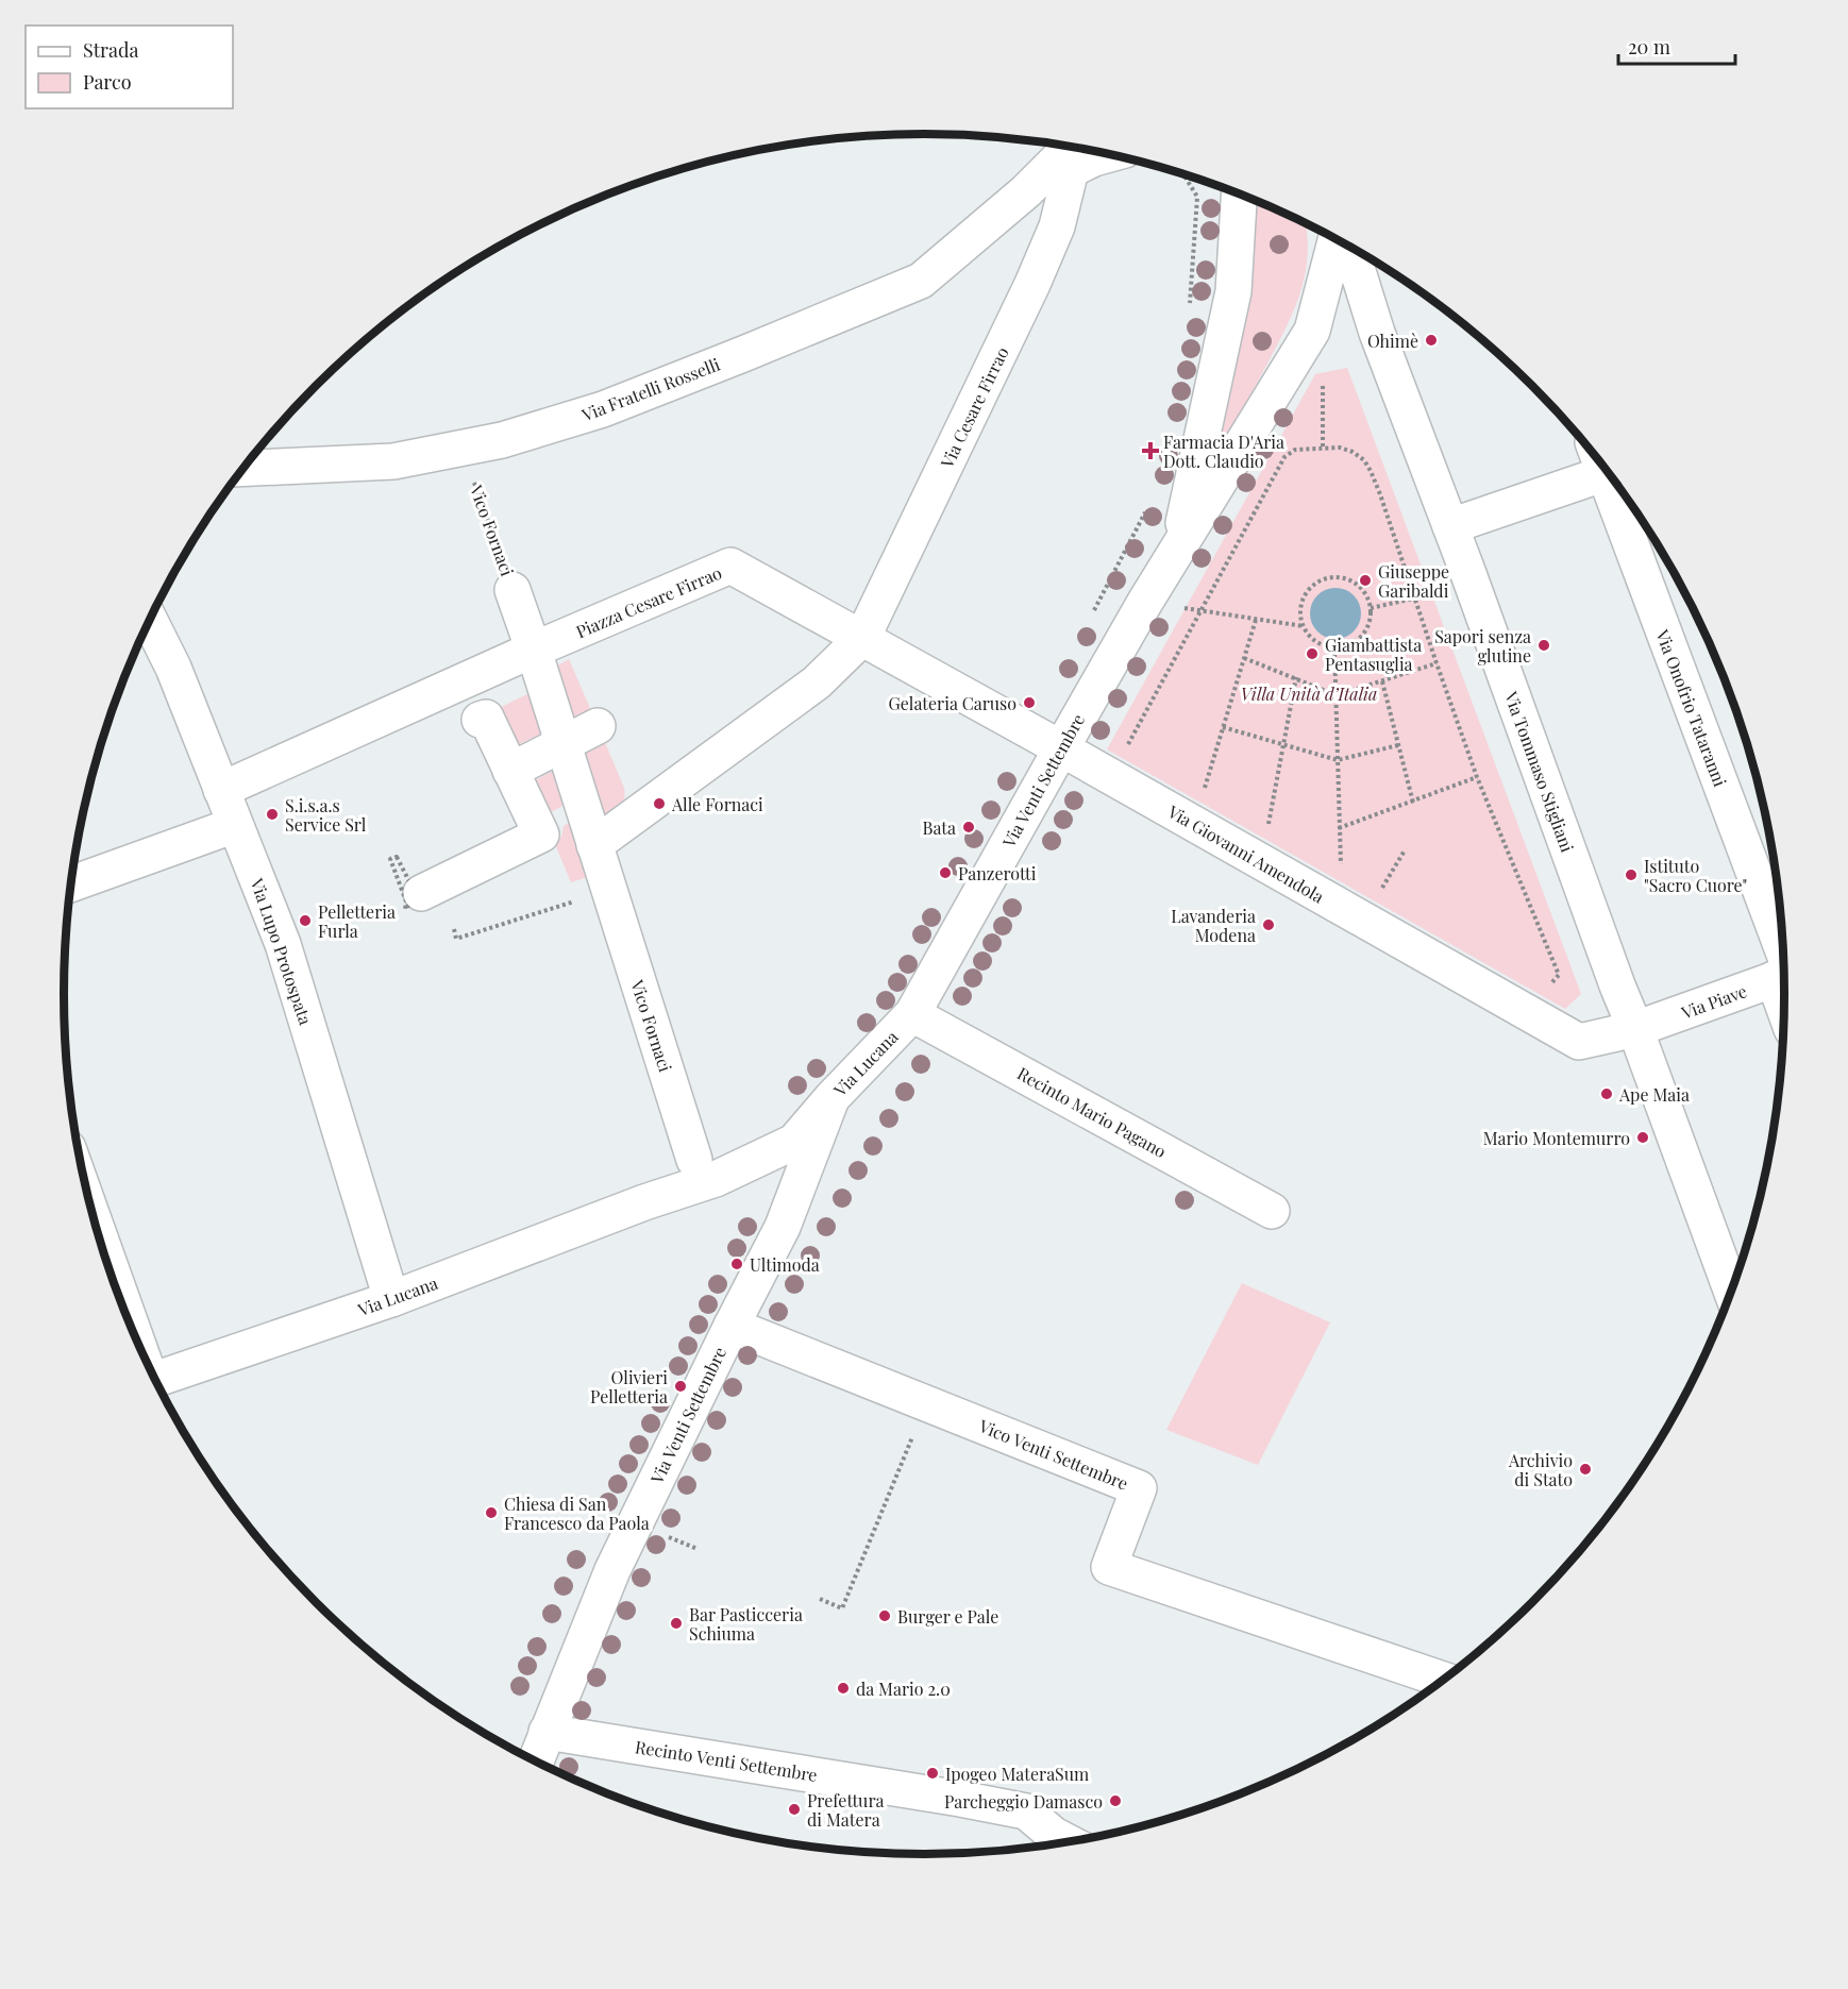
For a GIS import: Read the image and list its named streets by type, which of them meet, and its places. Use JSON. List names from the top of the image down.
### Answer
{
  "streets": {
    "street": [
      "Via Fratelli Rosselli",
      "Via Cesare Firrao",
      "Vico Fornaci",
      "Piazza Cesare Firrao",
      "Via Onofrio Tataranni",
      "Via Tommaso Stigliani",
      "Via Venti Settembre",
      "Via Giovanni Amendola",
      "Via Lupo Protospata",
      "Via Piave",
      "Via Lucana",
      "Recinto Mario Pagano",
      "Vico Venti Settembre",
      "Recinto Venti Settembre"
    ]
  },
  "crossings": [
    ["Via Fratelli Rosselli", "Via Cesare Firrao"],
    ["Via Fratelli Rosselli", "Vico Fornaci"],
    ["Via Cesare Firrao", "Piazza Cesare Firrao"],
    ["Via Cesare Firrao", "Via Giovanni Amendola"],
    ["Vico Fornaci", "Piazza Cesare Firrao"],
    ["Piazza Cesare Firrao", "Via Giovanni Amendola"],
    ["Piazza Cesare Firrao", "Via Lupo Protospata"],
    ["Via Tommaso Stigliani", "Via Giovanni Amendola"],
    ["Via Tommaso Stigliani", "Via Piave"],
    ["Via Venti Settembre", "Via Giovanni Amendola"],
    ["Via Venti Settembre", "Via Lucana"],
    ["Via Venti Settembre", "Recinto Mario Pagano"],
    ["Via Venti Settembre", "Vico Venti Settembre"],
    ["Via Venti Settembre", "Recinto Venti Settembre"],
    ["Via Giovanni Amendola", "Via Piave"],
    ["Via Lupo Protospata", "Via Lucana"],
    ["Via Lucana", "Recinto Mario Pagano"]
  ],
  "parks": ["Villa Unità d’Italia"],
  "places": {
    "other": [
      "Ohimè",
      "Giuseppe Garibaldi",
      "Sapori senza glutine",
      "Giambattista Pentasuglia",
      "Gelateria Caruso",
      "Alle Fornaci",
      "S.i.s.a.s Service Srl",
      "Bata",
      "Panzerotti",
      "Istituto \"Sacro Cuore\"",
      "Pelletteria Furla",
      "Lavanderia Modena",
      "Ape Maia",
      "Mario Montemurro",
      "Ultimoda",
      "Olivieri Pelletteria",
      "Archivio di Stato",
      "Chiesa di San Francesco da Paola",
      "Burger e Pale",
      "Bar Pasticceria Schiuma",
      "da Mario 2.0",
      "Ipogeo MateraSum",
      "Parcheggio Damasco",
      "Prefettura di Matera"
    ],
    "health": ["Farmacia D'Aria Dott. Claudio"]
  },
  "legend": ["Strada", "Parco"],
  "scale_bar": "20 m"
}
